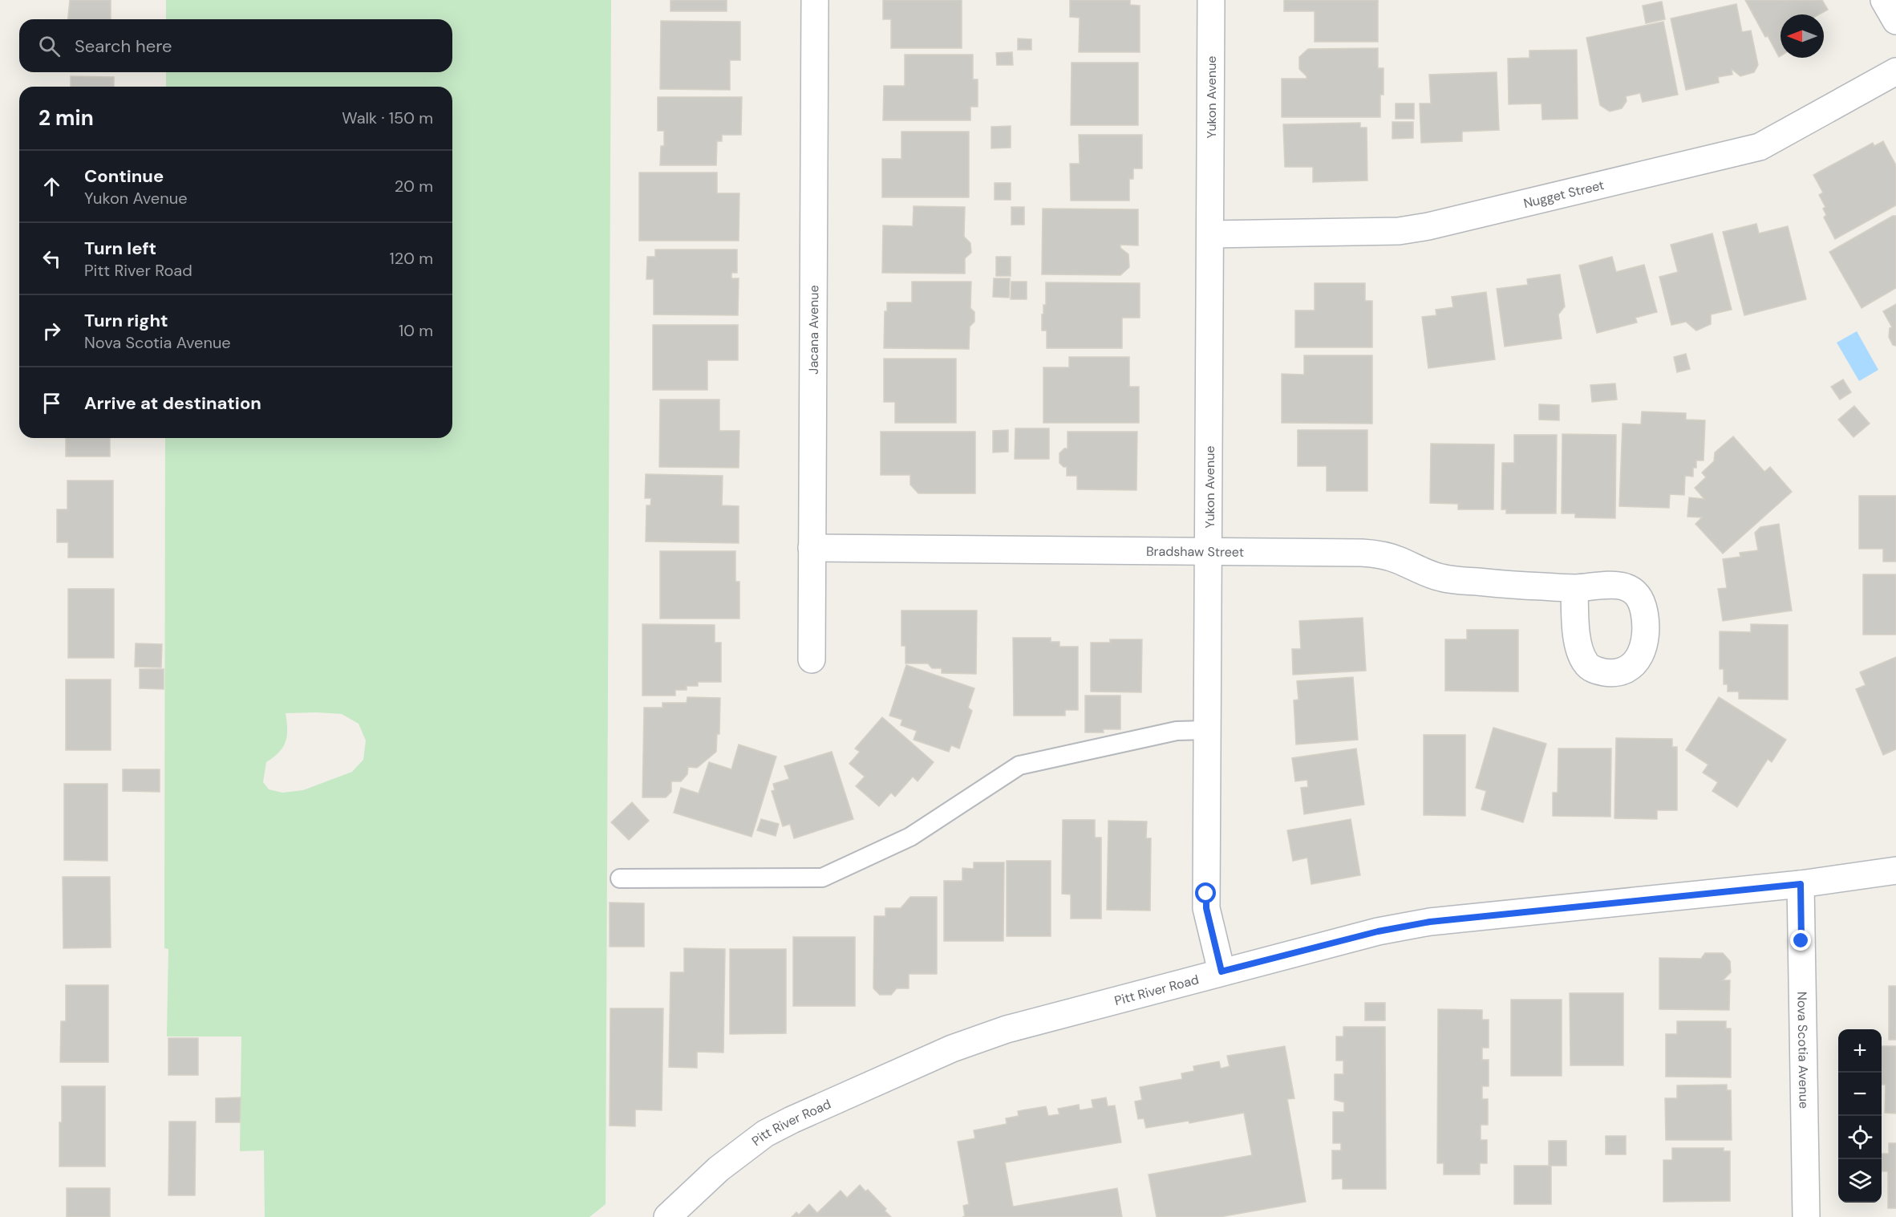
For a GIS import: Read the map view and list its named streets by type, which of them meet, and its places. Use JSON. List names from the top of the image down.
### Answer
{
  "streets": {
    "street": [
      "Yukon Avenue",
      "Nugget Street",
      "Jacana Avenue",
      "Bradshaw Street",
      "Pitt River Road",
      "Nova Scotia Avenue"
    ]
  },
  "crossings": [
    ["Yukon Avenue", "Nugget Street"],
    ["Yukon Avenue", "Bradshaw Street"],
    ["Yukon Avenue", "Pitt River Road"],
    ["Jacana Avenue", "Bradshaw Street"],
    ["Pitt River Road", "Nova Scotia Avenue"]
  ],
  "north": "left",
  "page": {
    "search": "Search here",
    "heading": ["2 min", "Walk · 150 m"],
    "list": [
      ["Continue", "Yukon Avenue", "20 m"],
      ["Turn left", "Pitt River Road", "120 m"],
      ["Turn right", "Nova Scotia Avenue", "10 m"],
      "Arrive at destination"
    ],
    "map_buttons": ["+", "−"]
  }
}
